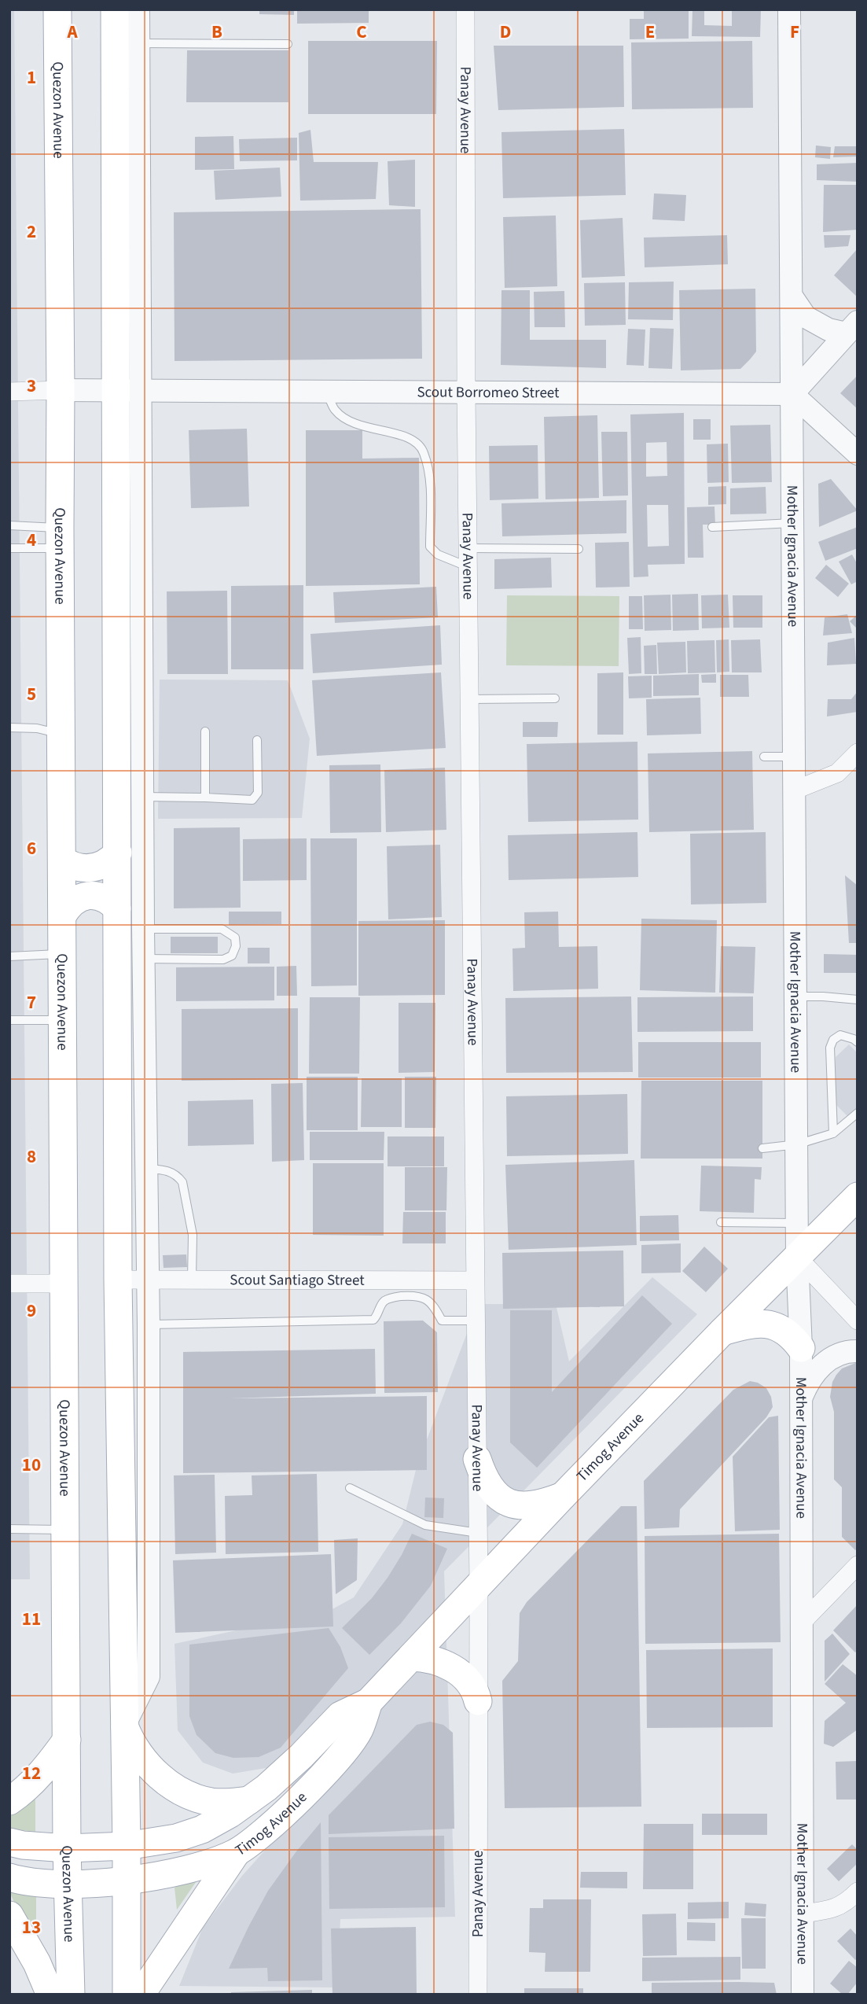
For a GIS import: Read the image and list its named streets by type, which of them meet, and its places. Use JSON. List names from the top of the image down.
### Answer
{
  "streets": {
    "main road": ["Quezon Avenue", "Timog Avenue"],
    "street": [
      "Panay Avenue",
      "Scout Borromeo Street",
      "Mother Ignacia Avenue",
      "Scout Santiago Street"
    ]
  },
  "crossings": [
    ["Quezon Avenue", "Scout Borromeo Street"],
    ["Quezon Avenue", "Timog Avenue"],
    ["Panay Avenue", "Scout Borromeo Street"],
    ["Panay Avenue", "Scout Santiago Street"],
    ["Panay Avenue", "Timog Avenue"],
    ["Scout Borromeo Street", "Mother Ignacia Avenue"],
    ["Mother Ignacia Avenue", "Timog Avenue"]
  ],
  "grid": {
    "columns": [
      "A",
      "B",
      "C",
      "D",
      "E",
      "F"
    ],
    "rows": [
      "1",
      "2",
      "3",
      "4",
      "5",
      "6",
      "7",
      "8",
      "9",
      "10",
      "11",
      "12",
      "13"
    ]
  }
}
